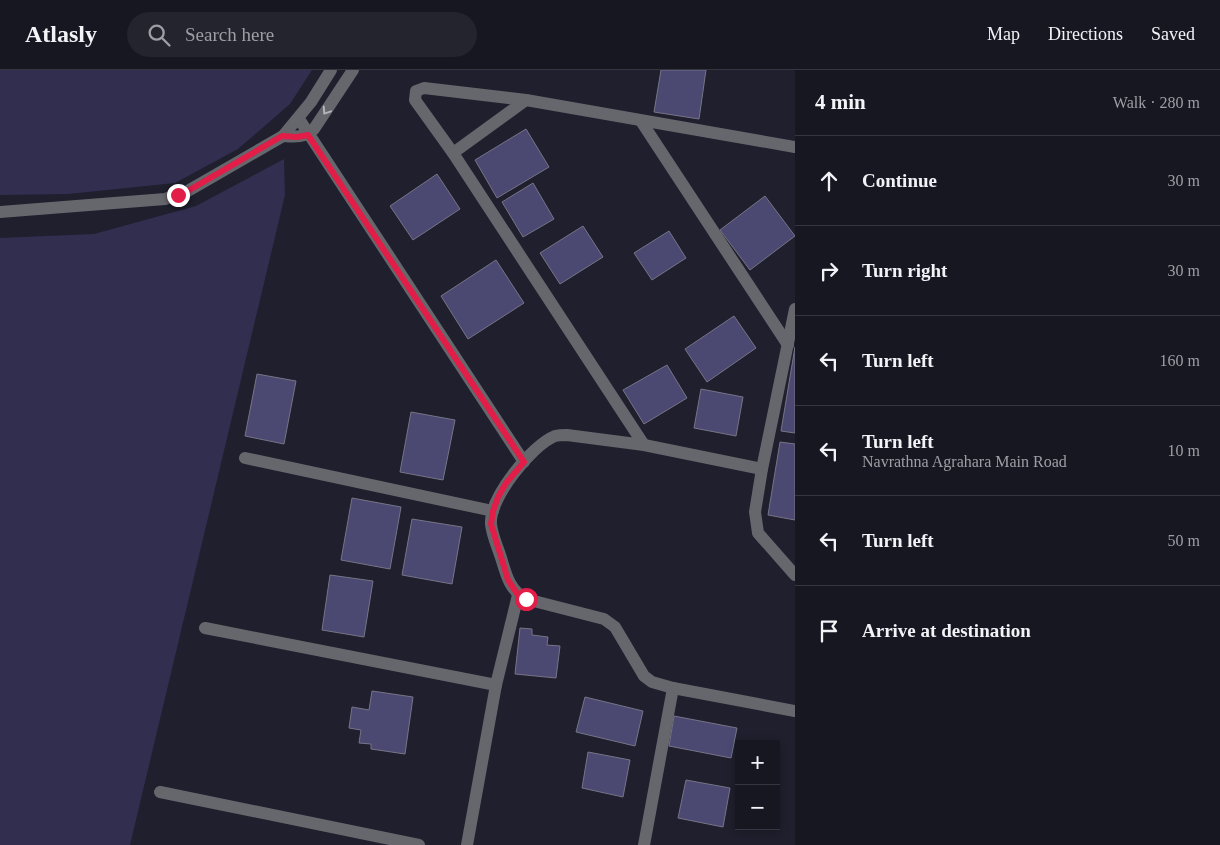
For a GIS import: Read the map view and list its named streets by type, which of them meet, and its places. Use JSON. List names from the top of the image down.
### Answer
{
  "page": {
    "header": "Atlasly",
    "search": "Search here",
    "nav": ["Map", "Directions", "Saved"],
    "heading": ["4 min", "Walk · 280 m"],
    "list": [
      ["Continue", "30 m"],
      ["Turn right", "30 m"],
      ["Turn left", "160 m"],
      ["Turn left", "Navrathna Agrahara Main Road", "10 m"],
      ["Turn left", "50 m"],
      "Arrive at destination"
    ],
    "map_buttons": ["+", "−"]
  }
}
